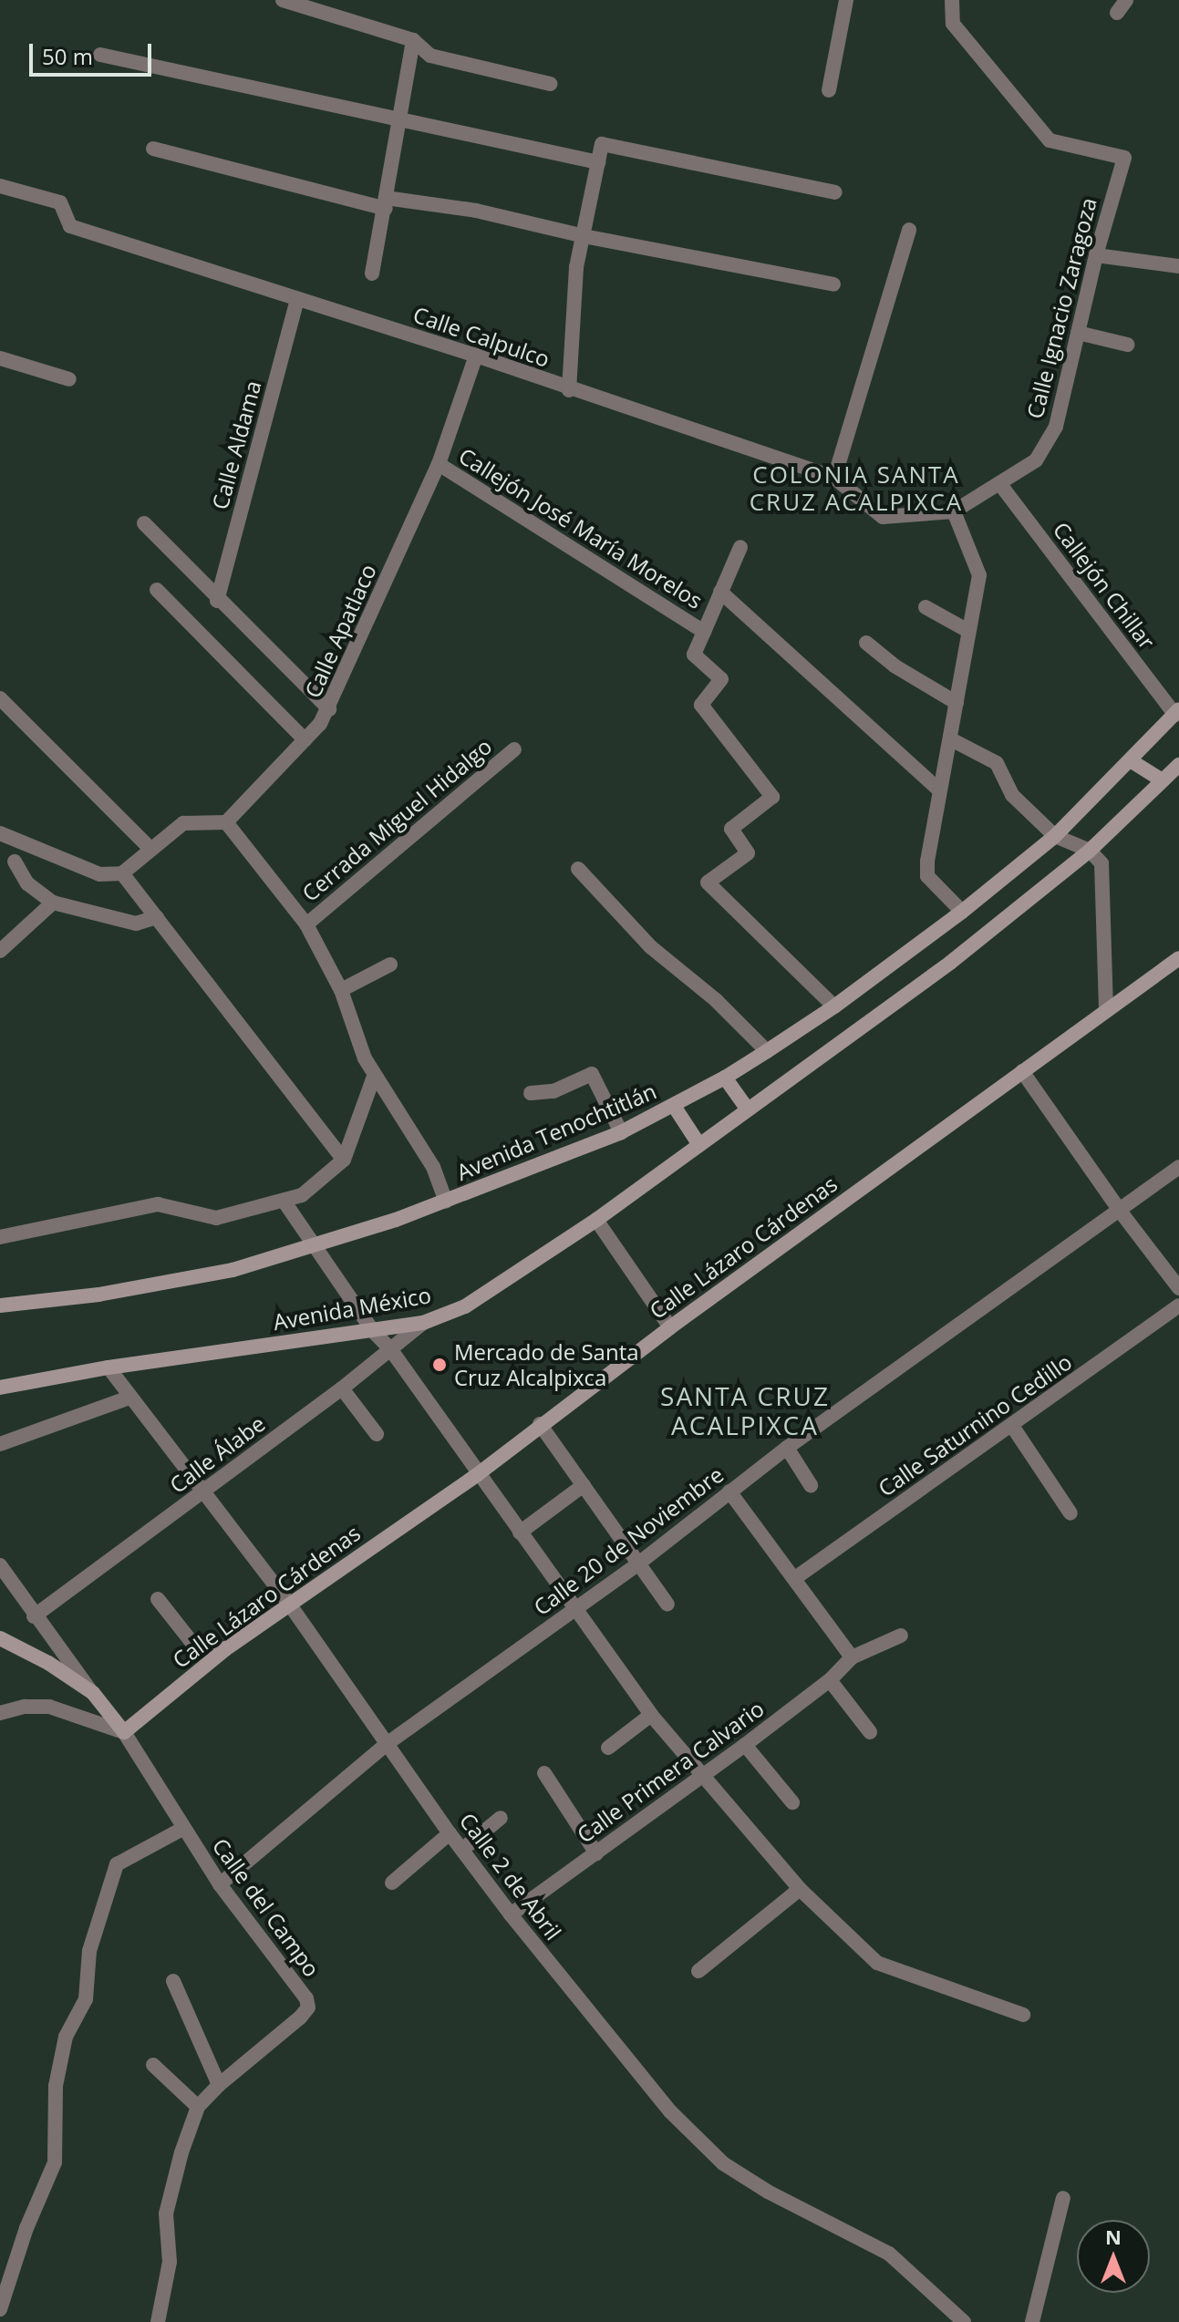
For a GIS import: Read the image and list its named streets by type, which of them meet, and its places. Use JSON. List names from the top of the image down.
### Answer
{
  "streets": {
    "main road": [
      "Avenida Tenochtitlán",
      "Calle Lázaro Cárdenas",
      "Avenida México",
      "Calle del Campo"
    ],
    "street": [
      "Calle Ignacio Zaragoza",
      "Calle Calpulco",
      "Calle Aldama",
      "Callejón José María Morelos",
      "Callejón Chillar",
      "Calle Apatlaco",
      "Cerrada Miguel Hidalgo",
      "Calle Saturnino Cedillo",
      "Calle Álabe",
      "Calle 20 de Noviembre",
      "Calle Primera Calvario",
      "Calle 2 de Abril"
    ]
  },
  "crossings": [
    ["Calle Ignacio Zaragoza", "Calle Calpulco"],
    ["Calle Ignacio Zaragoza", "Callejón Chillar"],
    ["Calle Calpulco", "Calle Aldama"],
    ["Calle Calpulco", "Calle Apatlaco"],
    ["Callejón José María Morelos", "Calle Apatlaco"],
    ["Callejón José María Morelos", "Avenida Tenochtitlán"],
    ["Callejón Chillar", "Avenida Tenochtitlán"],
    ["Calle Lázaro Cárdenas", "Calle 2 de Abril"],
    ["Calle Lázaro Cárdenas", "Calle del Campo"],
    ["Avenida México", "Calle Álabe"],
    ["Avenida México", "Calle 2 de Abril"],
    ["Calle Álabe", "Calle 2 de Abril"],
    ["Calle Álabe", "Calle del Campo"],
    ["Calle 20 de Noviembre", "Calle 2 de Abril"],
    ["Calle 20 de Noviembre", "Calle del Campo"],
    ["Calle Primera Calvario", "Calle 2 de Abril"]
  ],
  "districts": ["COLONIA SANTA CRUZ ACALPIXCA", "SANTA CRUZ ACALPIXCA"],
  "places": ["Mercado de Santa Cruz Alcalpixca"],
  "scale_bar": "50 m",
  "north": "top"
}
